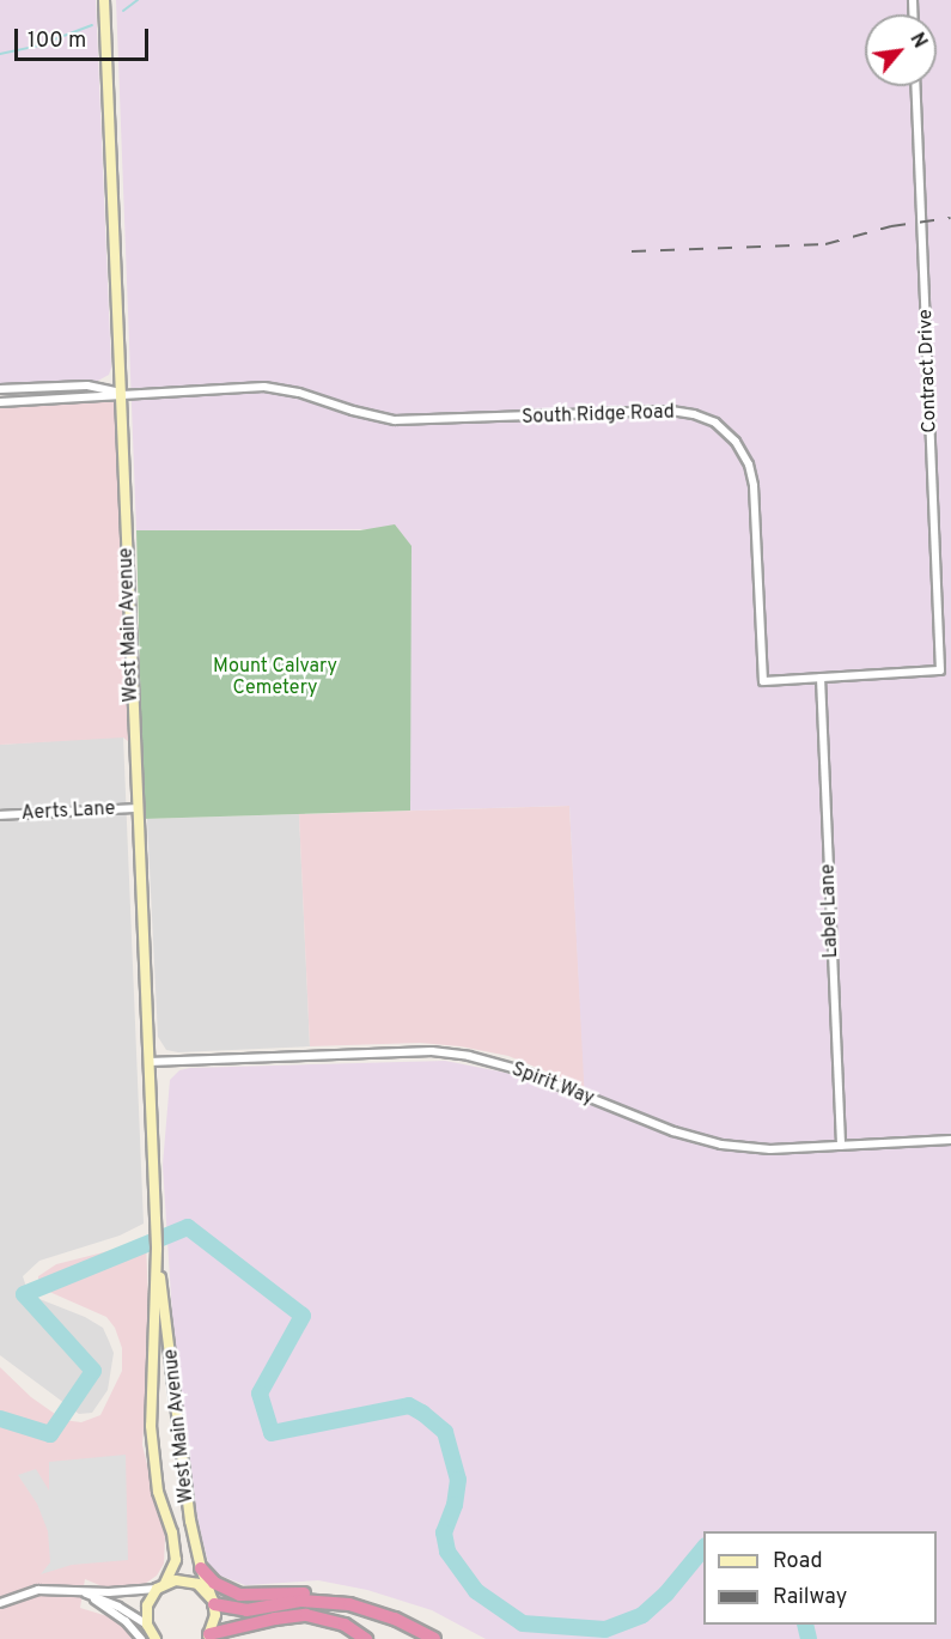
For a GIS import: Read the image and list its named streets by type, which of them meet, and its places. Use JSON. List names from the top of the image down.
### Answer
{
  "streets": {
    "main road": ["West Main Avenue"],
    "street": [
      "Contract Drive",
      "South Ridge Road",
      "Aerts Lane",
      "Label Lane",
      "Spirit Way"
    ]
  },
  "crossings": [
    ["Contract Drive", "South Ridge Road"],
    ["South Ridge Road", "West Main Avenue"],
    ["South Ridge Road", "Label Lane"],
    ["West Main Avenue", "Aerts Lane"],
    ["West Main Avenue", "Spirit Way"],
    ["Label Lane", "Spirit Way"]
  ],
  "parks": ["Mount Calvary Cemetery"],
  "legend": ["Road", "Railway"],
  "scale_bar": "100 m",
  "north": "top right"
}
